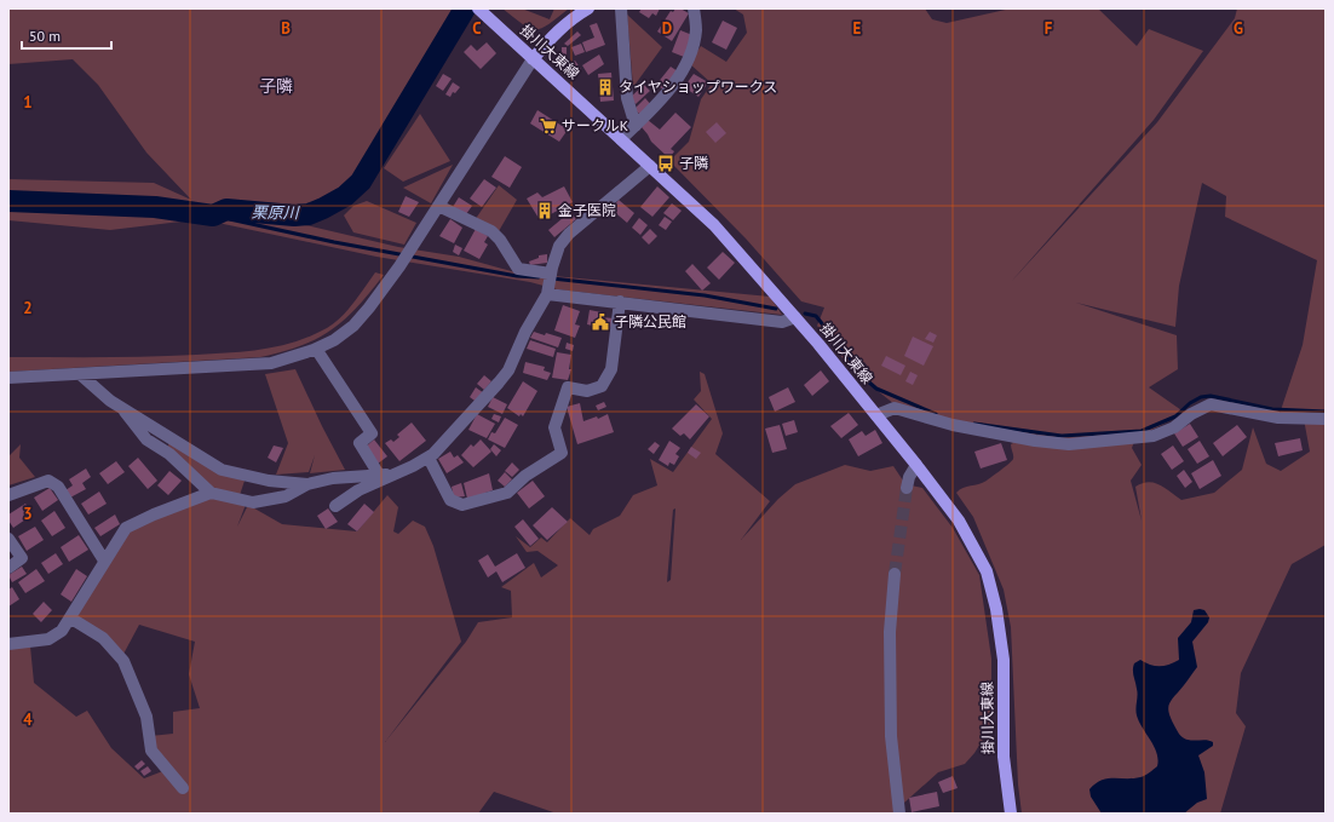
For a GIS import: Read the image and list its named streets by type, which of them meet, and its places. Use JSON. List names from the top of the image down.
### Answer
{
  "streets": {
    "main road": ["掛川大東線"]
  },
  "districts": ["子隣"],
  "water": ["栗原川"],
  "places": {
    "building": ["タイヤショップワークス", "金子医院"],
    "supermarket": ["サークルK"],
    "bus stop": ["子隣"],
    "public building": ["子隣公民館"]
  },
  "scale_bar": "50 m",
  "grid": {
    "columns": [
      "B",
      "C",
      "D",
      "E",
      "F",
      "G"
    ],
    "rows": [
      "1",
      "2",
      "3",
      "4"
    ]
  }
}
